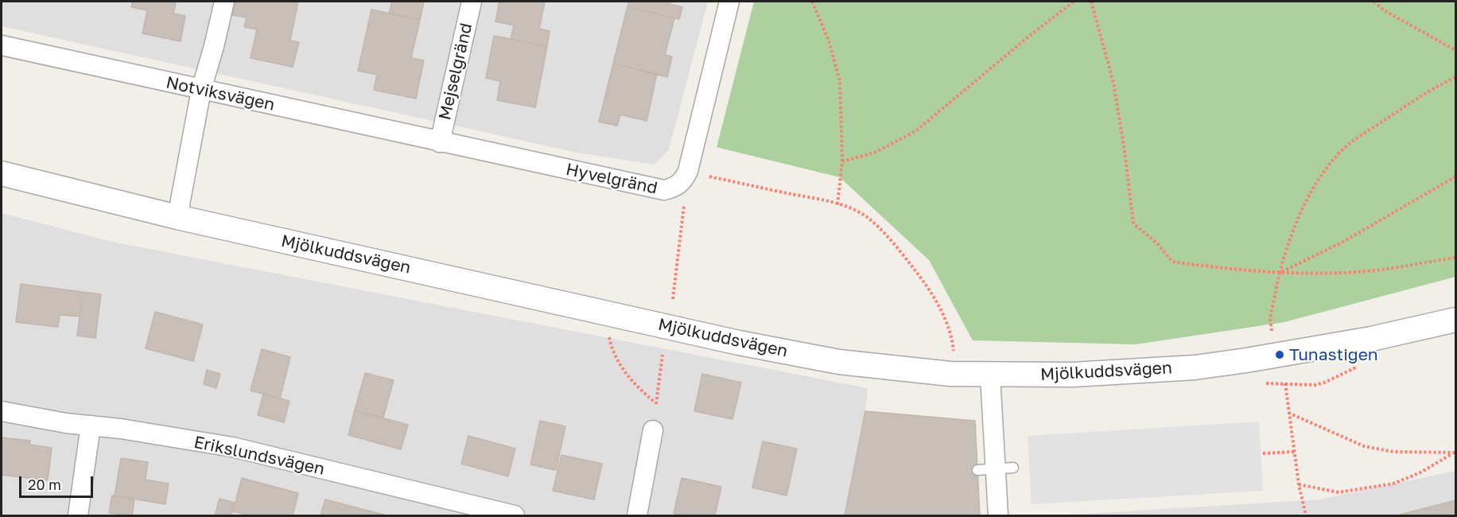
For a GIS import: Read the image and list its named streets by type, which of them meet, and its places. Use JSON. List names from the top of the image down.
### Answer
{
  "streets": {
    "street": [
      "Mejselgränd",
      "Notviksvägen",
      "Hyvelgränd",
      "Mjölkuddsvägen",
      "Erikslundsvägen"
    ]
  },
  "crossings": [
    ["Mejselgränd", "Notviksvägen"],
    ["Mejselgränd", "Hyvelgränd"],
    ["Notviksvägen", "Hyvelgränd"]
  ],
  "places": ["Tunastigen"],
  "scale_bar": "20 m"
}
